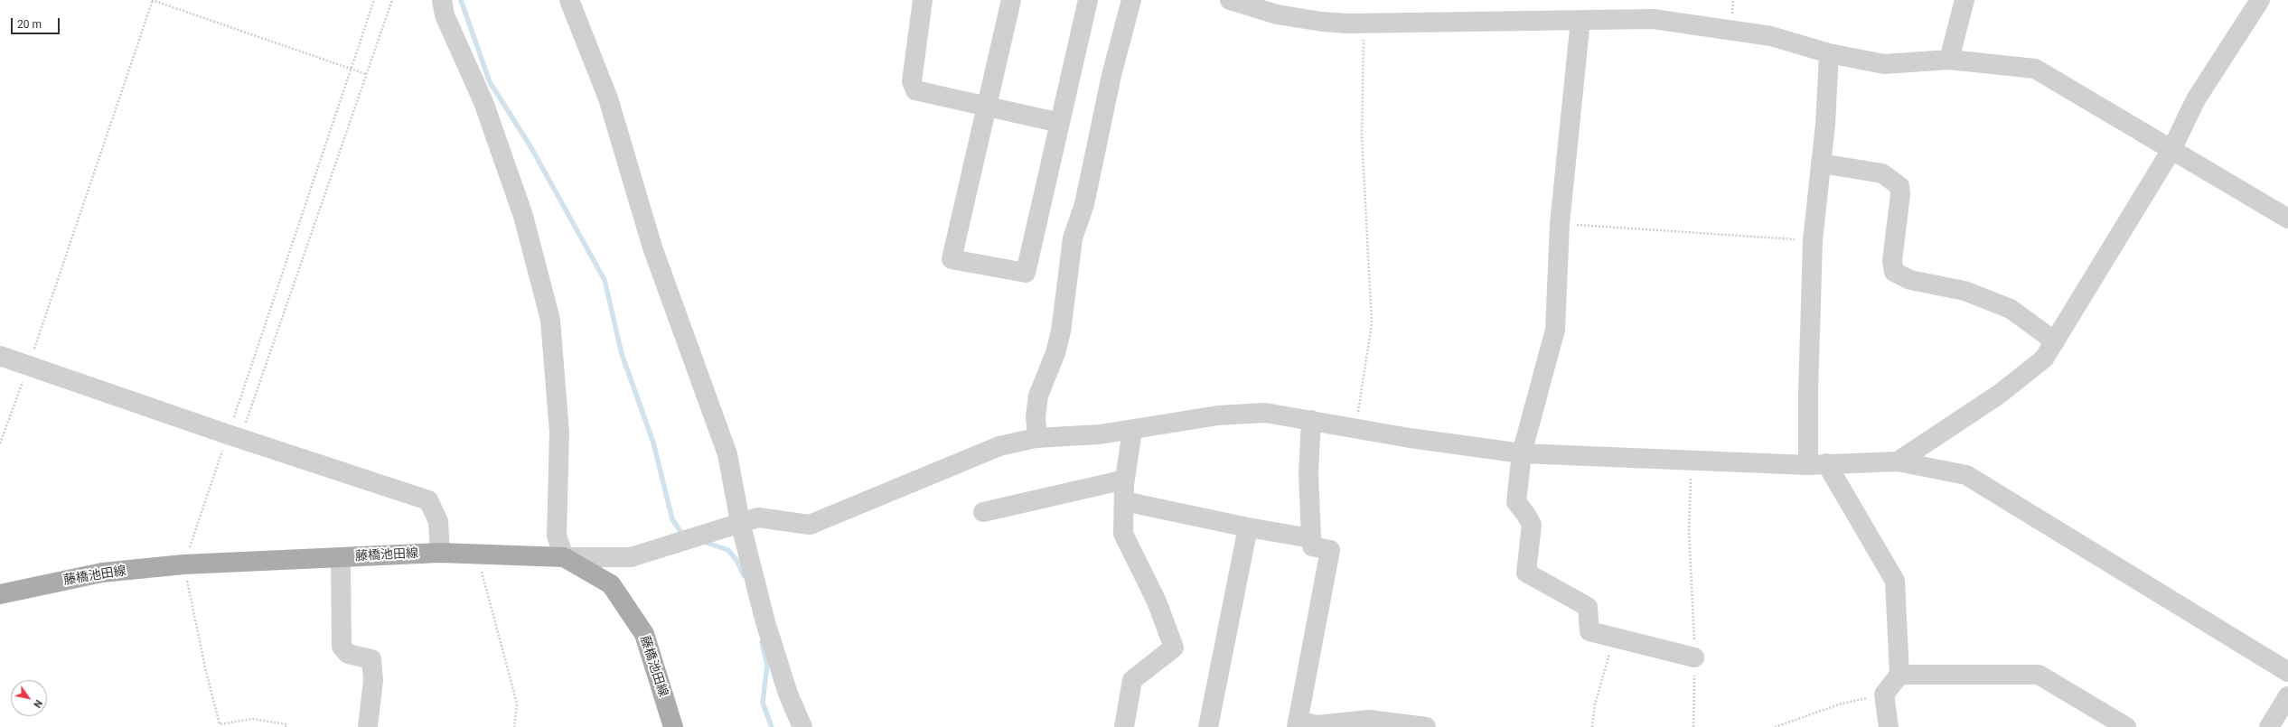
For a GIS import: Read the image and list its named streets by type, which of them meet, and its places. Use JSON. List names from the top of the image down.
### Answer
{
  "streets": {
    "main road": ["藤橋池田線"]
  },
  "scale_bar": "20 m",
  "north": "bottom right"
}
